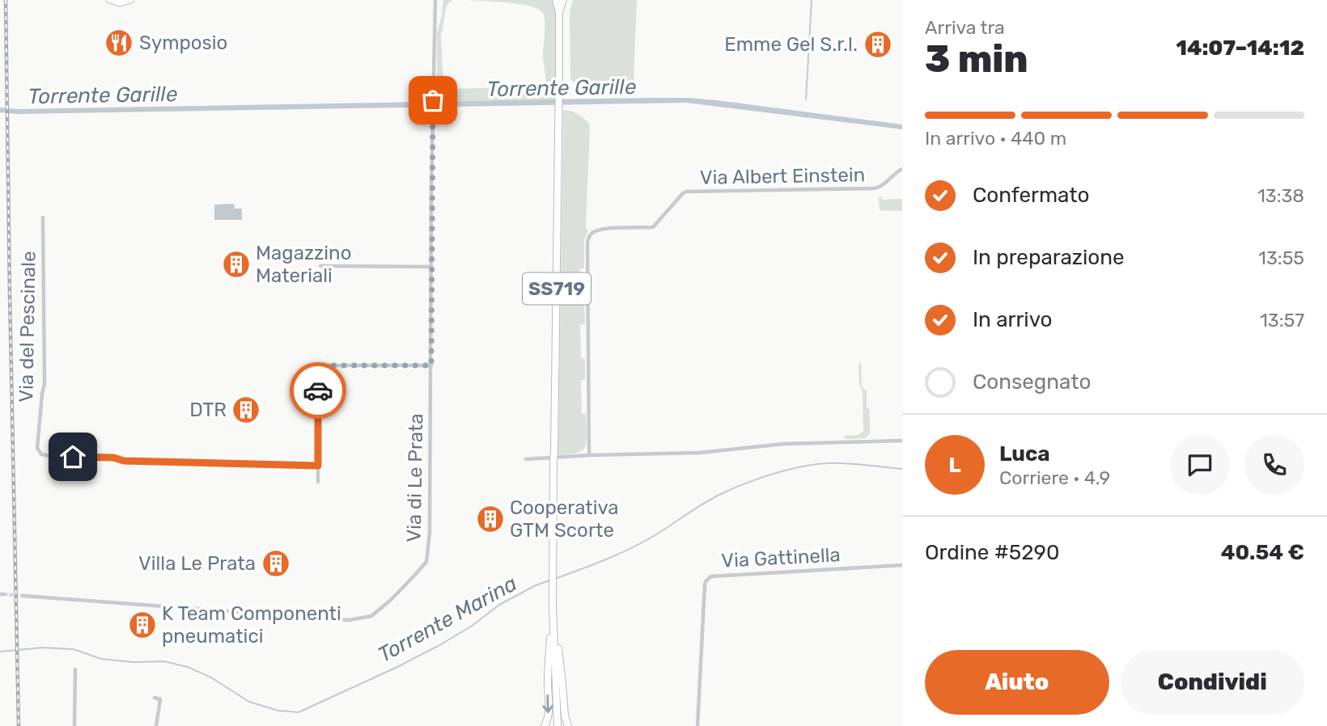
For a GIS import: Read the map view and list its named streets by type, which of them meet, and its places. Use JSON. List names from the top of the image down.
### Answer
{
  "streets": {
    "highway": ["SS719"],
    "street": [
      "Via Albert Einstein",
      "Via del Pescinale",
      "Via di Le Prata",
      "Via Gattinella"
    ]
  },
  "water": ["Torrente Garille", "Torrente Marina"],
  "places": {
    "restaurant": ["Symposio"],
    "building": [
      "Emme Gel S.r.l.",
      "Magazzino Materiali",
      "DTR",
      "Cooperativa GTM Scorte",
      "Villa Le Prata",
      "K Team Componenti pneumatici"
    ]
  },
  "page": {
    "heading": ["3 min", "Arriva tra", "14:07–14:12"],
    "panel": [
      "Luca",
      "Corriere · 4.9",
      "Ordine #5290",
      "40.54 €"
    ],
    "bar": "In arrivo · 440 m",
    "list": [
      ["Confermato", "13:38"],
      ["In preparazione", "13:55"],
      ["In arrivo", "13:57"],
      "Consegnato"
    ],
    "round": "L",
    "buttons": ["Aiuto", "Condividi"]
  }
}
